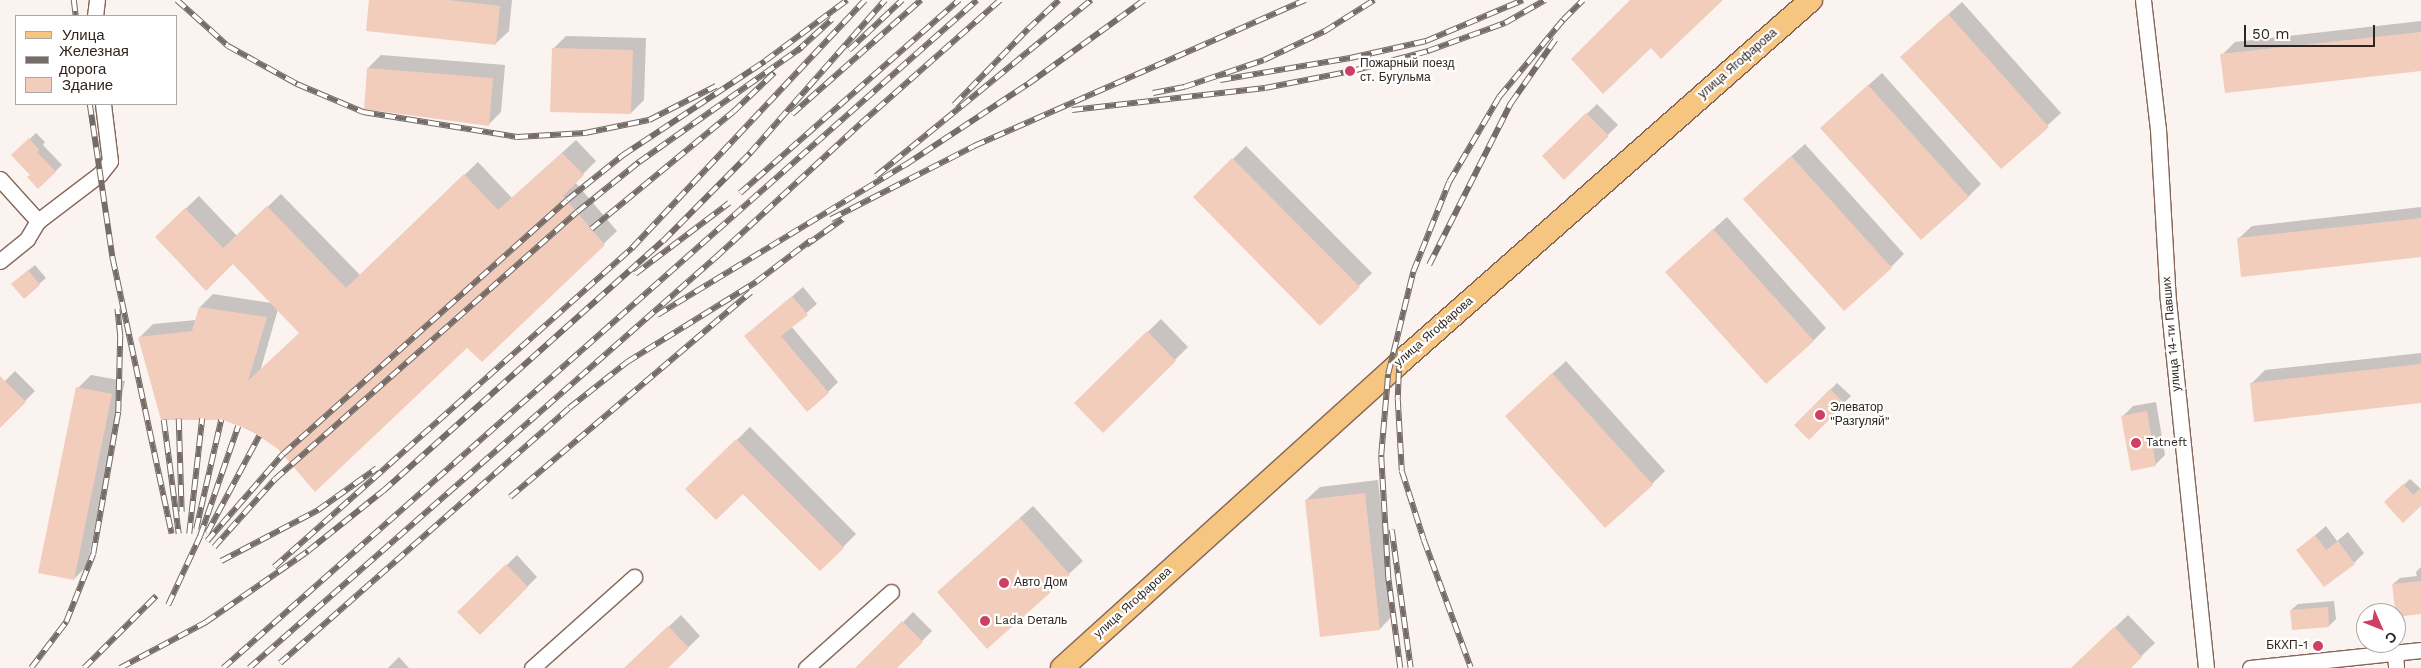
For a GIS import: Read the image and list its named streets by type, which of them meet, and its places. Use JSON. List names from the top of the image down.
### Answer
{
  "streets": {
    "main road": ["улица Ягофарова"],
    "street": ["улица 14-ти Павших"]
  },
  "places": [
    "Пожарный поезд ст. Бугульма",
    "Элеватор \"Разгуляй\"",
    "Tatneft",
    "Авто Дом",
    "Lada Dеталь",
    "БКХП-1"
  ],
  "legend": ["Улица", "Железная дорога", "Здание"],
  "scale_bar": "50 m",
  "north": "bottom right"
}
